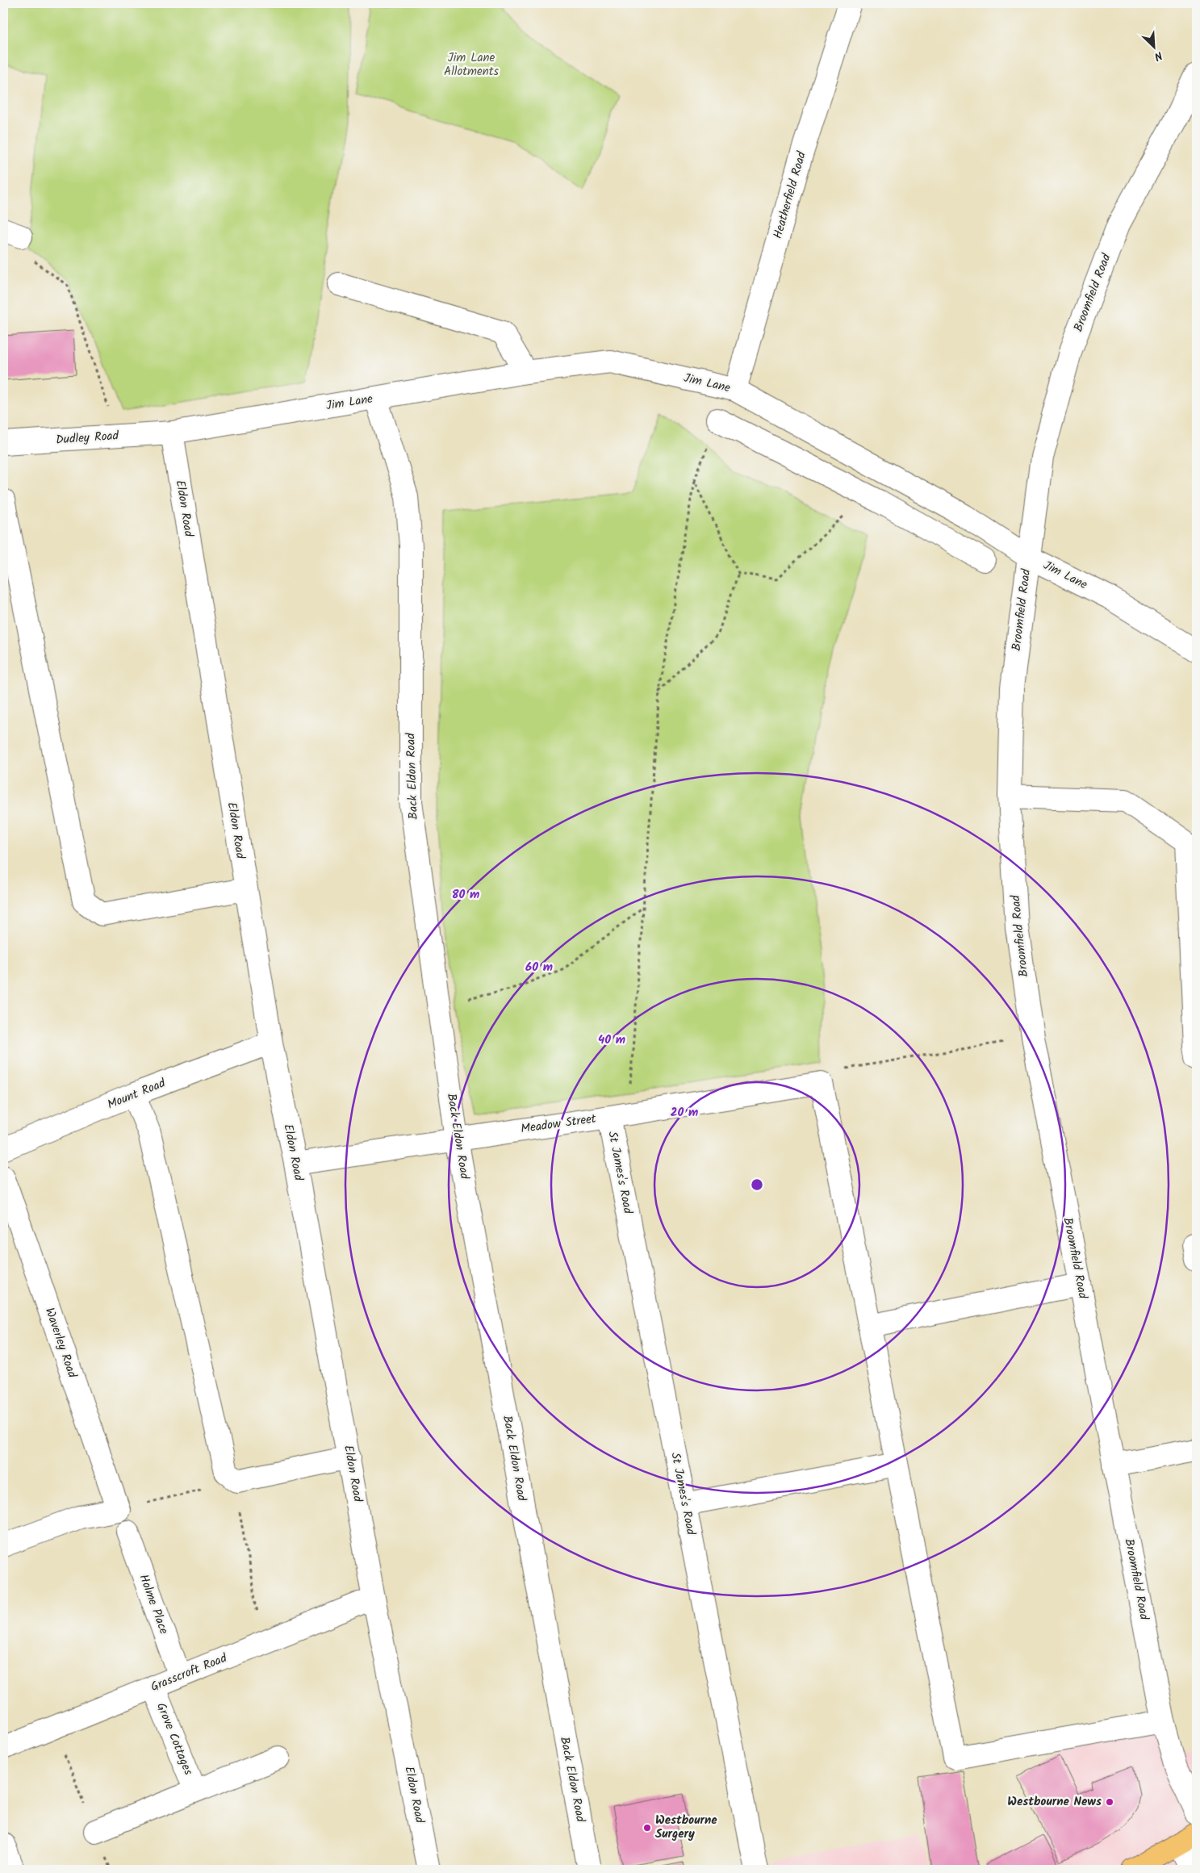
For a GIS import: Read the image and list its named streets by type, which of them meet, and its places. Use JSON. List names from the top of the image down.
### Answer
{
  "streets": {
    "street": [
      "Heatherfield Road",
      "Broomfield Road",
      "Jim Lane",
      "Dudley Road",
      "Eldon Road",
      "Back Eldon Road",
      "Mount Road",
      "Meadow Street",
      "St James's Road",
      "Waverley Road",
      "Holme Place",
      "Grasscroft Road",
      "Grove Cottages"
    ]
  },
  "crossings": [
    ["Heatherfield Road", "Jim Lane"],
    ["Broomfield Road", "Jim Lane"],
    ["Jim Lane", "Dudley Road"],
    ["Jim Lane", "Eldon Road"],
    ["Jim Lane", "Back Eldon Road"],
    ["Dudley Road", "Eldon Road"],
    ["Eldon Road", "Mount Road"],
    ["Eldon Road", "Meadow Street"],
    ["Eldon Road", "Grasscroft Road"],
    ["Back Eldon Road", "Meadow Street"],
    ["Meadow Street", "St James's Road"],
    ["Holme Place", "Grasscroft Road"],
    ["Grasscroft Road", "Grove Cottages"]
  ],
  "parks": ["Jim Lane Allotments"],
  "places": ["Westbourne News", "Westbourne Surgery"],
  "north": "bottom right",
  "rings": [
    "80 m",
    "60 m",
    "40 m",
    "20 m"
  ]
}
